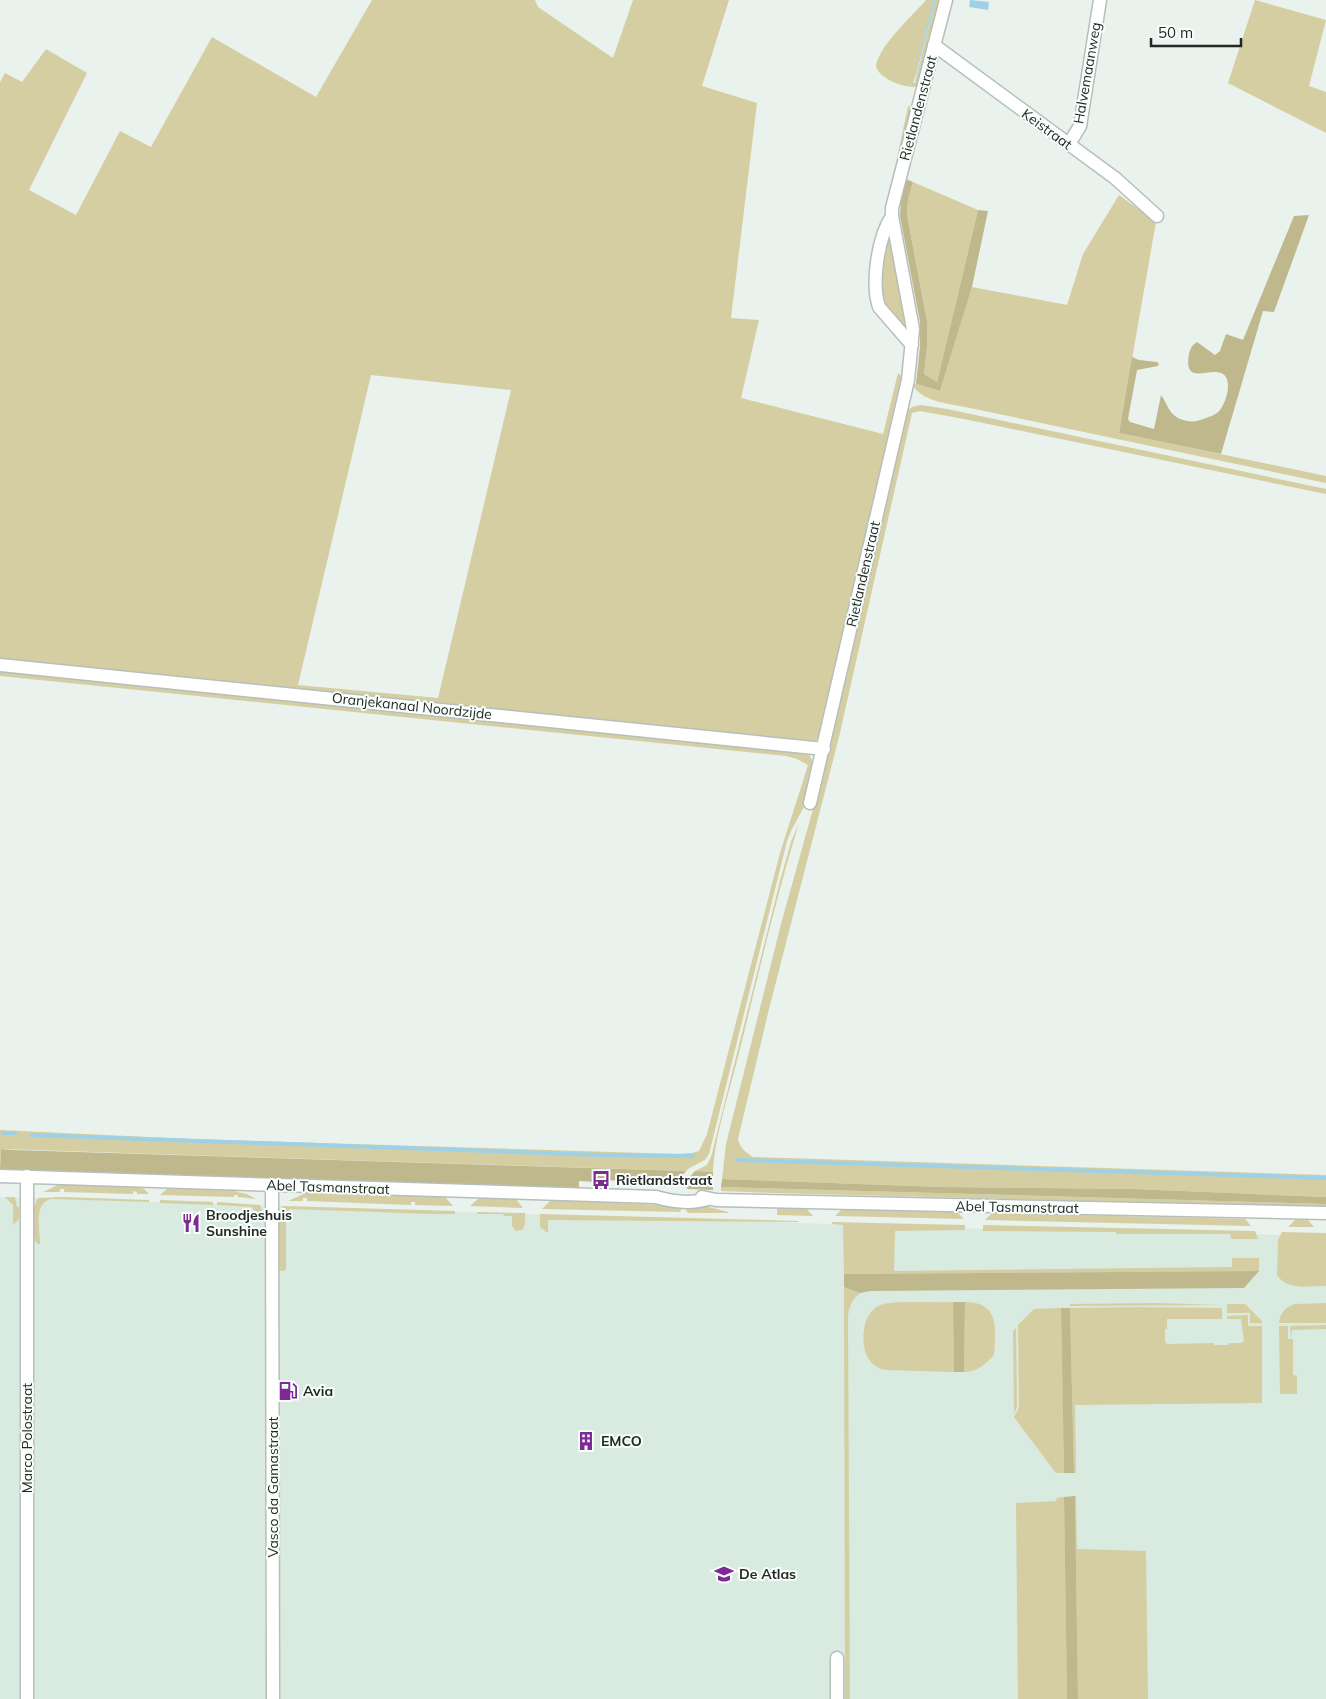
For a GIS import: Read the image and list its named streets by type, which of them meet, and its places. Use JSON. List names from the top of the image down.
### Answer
{
  "streets": {
    "street": [
      "Halvemaanweg",
      "Rietlandenstraat",
      "Keistraat",
      "Oranjekanaal Noordzijde",
      "Abel Tasmanstraat",
      "Marco Polostraat",
      "Vasco da Gamastraat"
    ]
  },
  "crossings": [
    ["Halvemaanweg", "Keistraat"],
    ["Rietlandenstraat", "Keistraat"],
    ["Rietlandenstraat", "Oranjekanaal Noordzijde"],
    ["Abel Tasmanstraat", "Marco Polostraat"],
    ["Abel Tasmanstraat", "Vasco da Gamastraat"]
  ],
  "places": {
    "bus stop": ["Rietlandstraat"],
    "restaurant": ["Broodjeshuis Sunshine"],
    "fuel station": ["Avia"],
    "building": ["EMCO"],
    "school or university": ["De Atlas"]
  },
  "scale_bar": "50 m"
}
